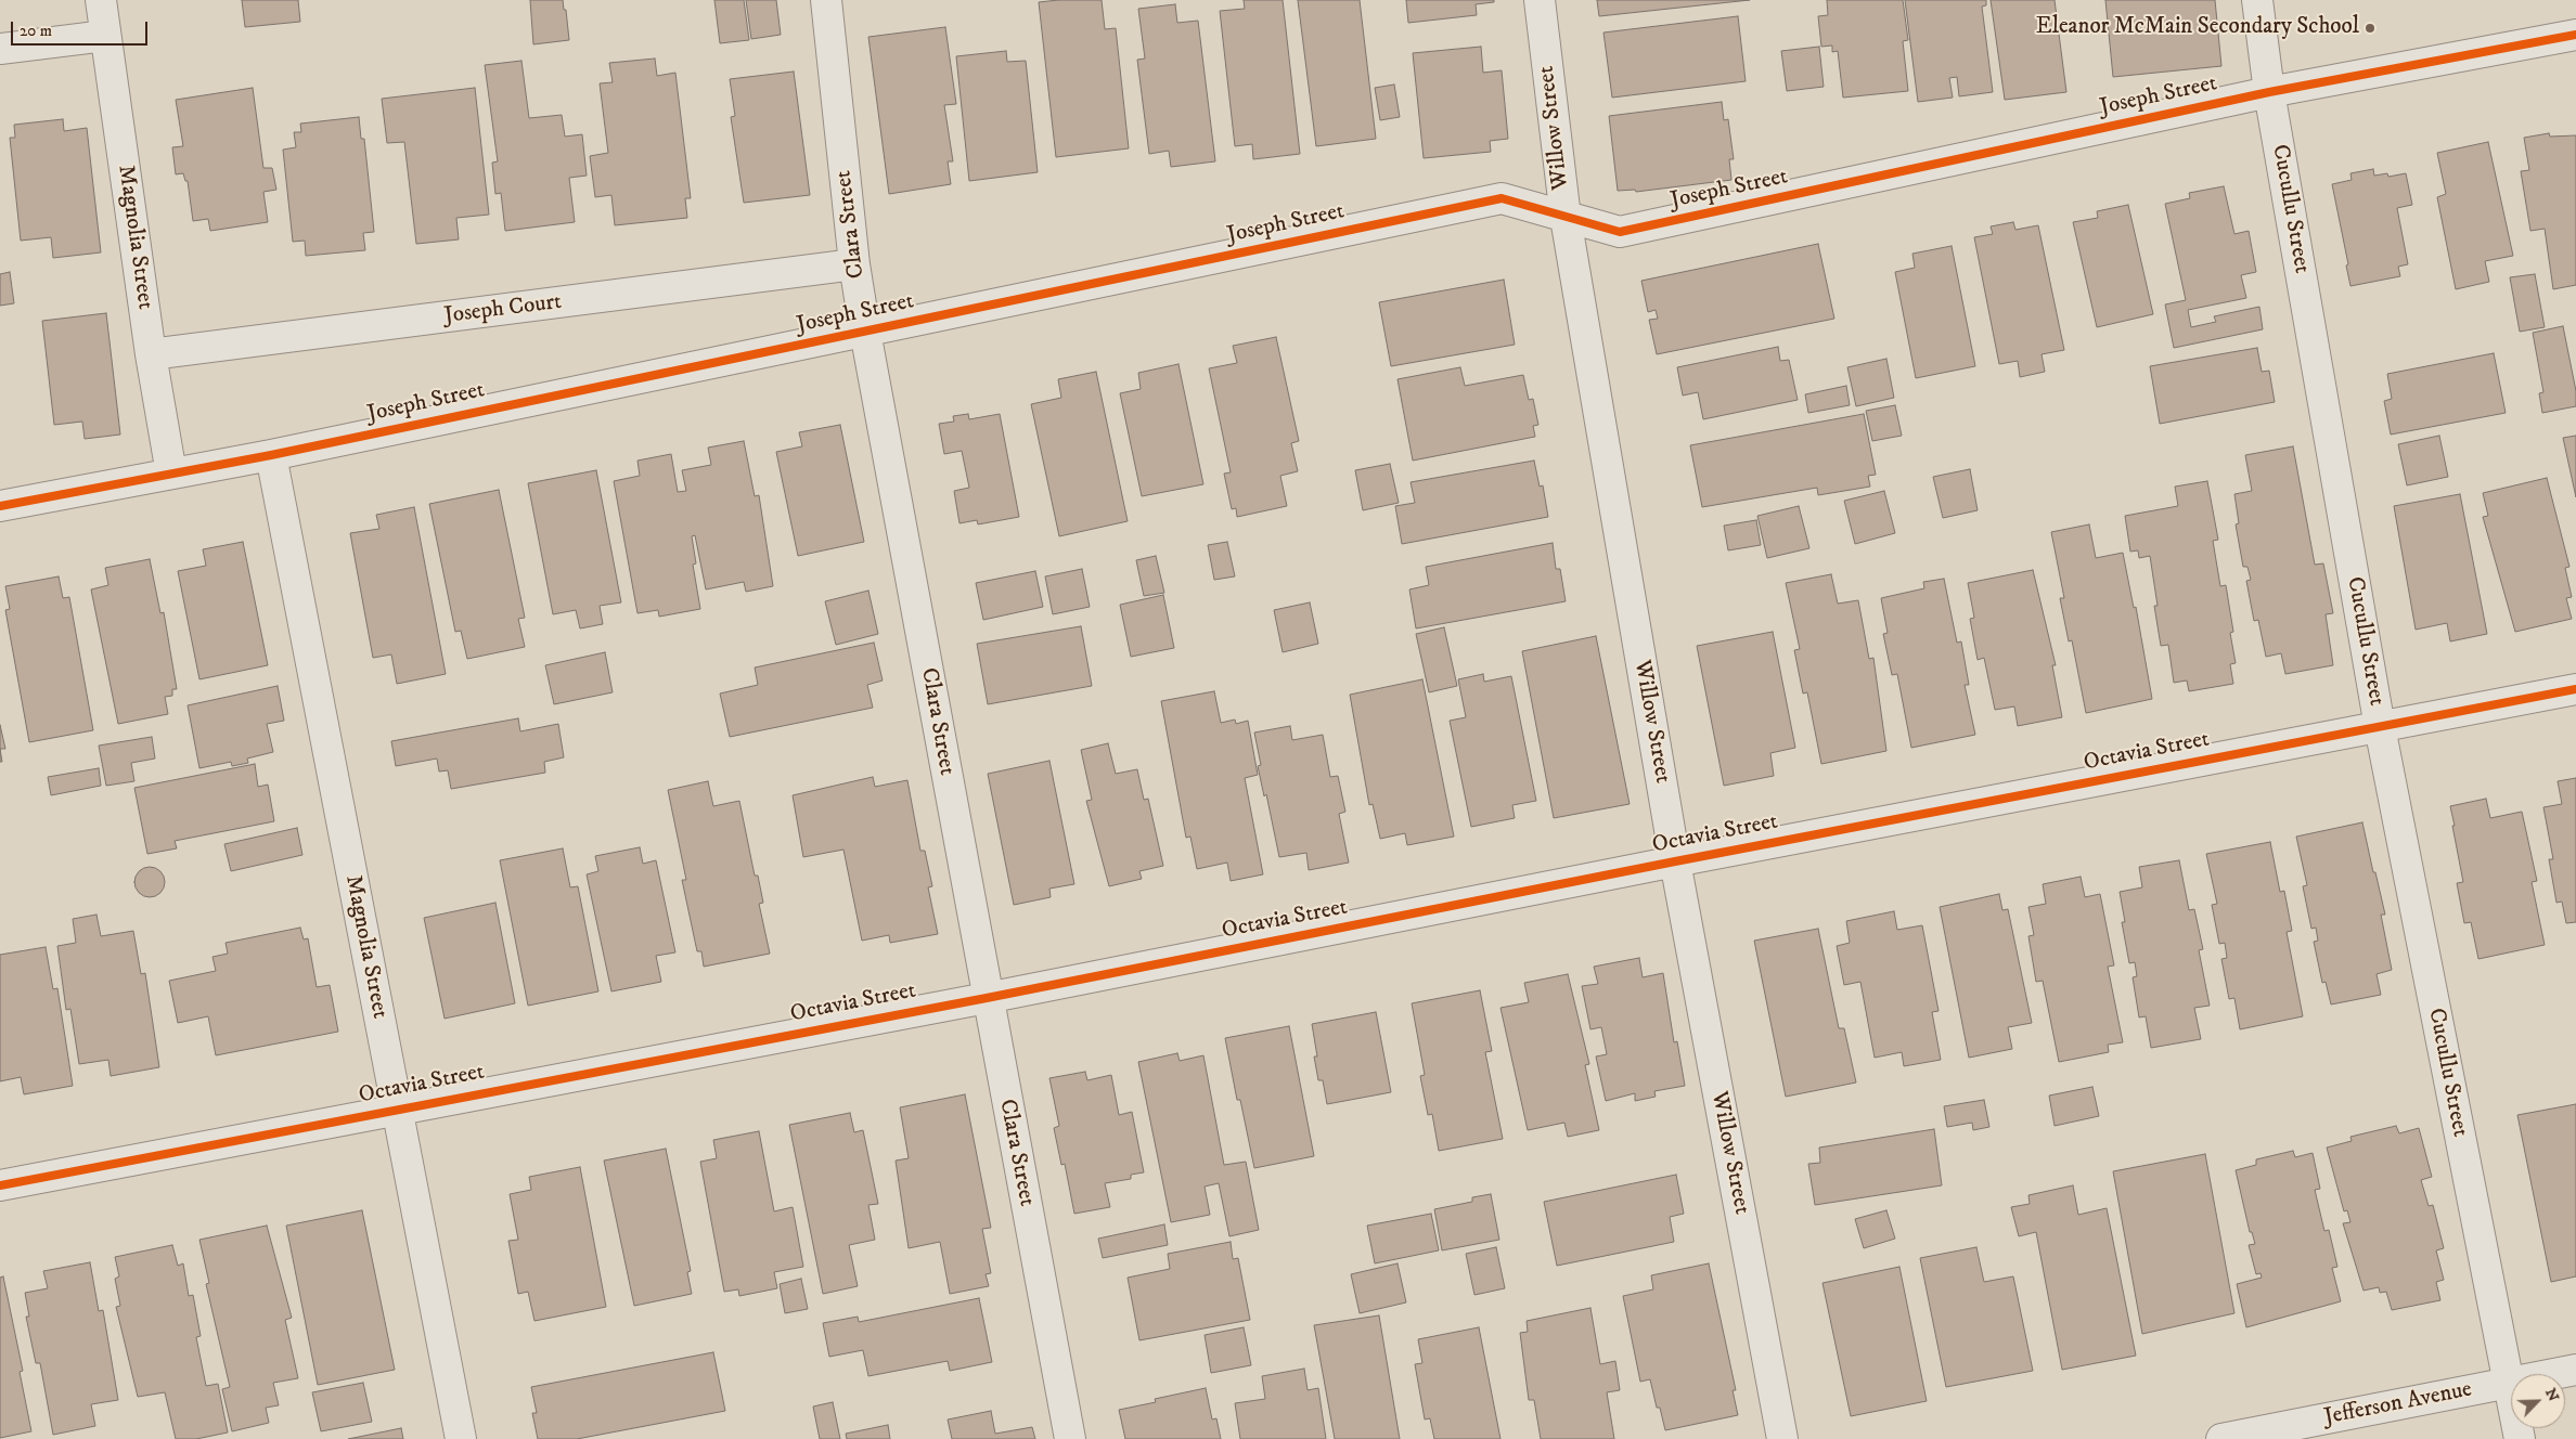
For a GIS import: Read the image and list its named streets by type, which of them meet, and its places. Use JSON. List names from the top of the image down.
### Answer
{
  "streets": {
    "street": [
      "Joseph Street",
      "Willow Street",
      "Cucullu Street",
      "Clara Street",
      "Magnolia Street",
      "Joseph Court",
      "Octavia Street",
      "Jefferson Avenue"
    ]
  },
  "crossings": [
    ["Joseph Street", "Willow Street"],
    ["Joseph Street", "Cucullu Street"],
    ["Joseph Street", "Clara Street"],
    ["Joseph Street", "Magnolia Street"],
    ["Willow Street", "Octavia Street"],
    ["Cucullu Street", "Octavia Street"],
    ["Cucullu Street", "Jefferson Avenue"],
    ["Clara Street", "Joseph Court"],
    ["Clara Street", "Octavia Street"],
    ["Magnolia Street", "Joseph Court"],
    ["Magnolia Street", "Octavia Street"]
  ],
  "places": ["Eleanor McMain Secondary School"],
  "scale_bar": "20 m",
  "north": "top right"
}
